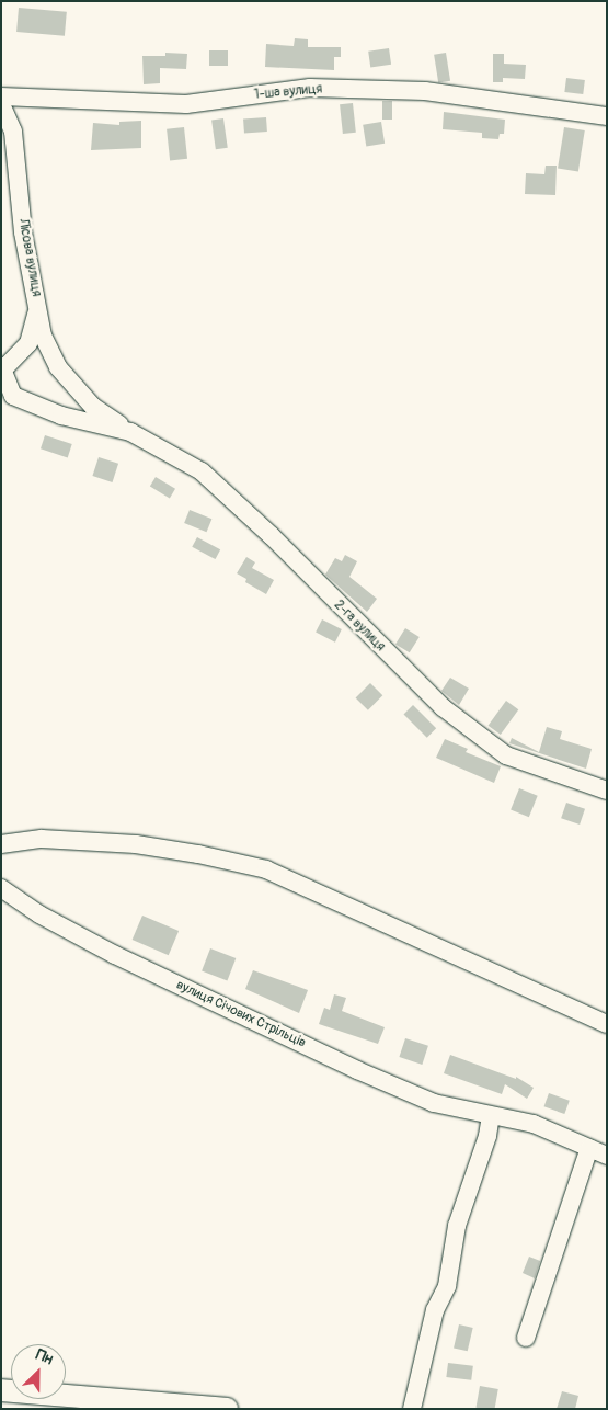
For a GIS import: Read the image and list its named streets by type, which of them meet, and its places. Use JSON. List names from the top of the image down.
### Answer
{
  "streets": {
    "street": [
      "1-ша вулиця",
      "Лісова вулиця",
      "2-га вулиця",
      "вулиця Січових Стрільців"
    ]
  },
  "crossings": [
    ["Лісова вулиця", "2-га вулиця"]
  ],
  "north": "top right"
}
